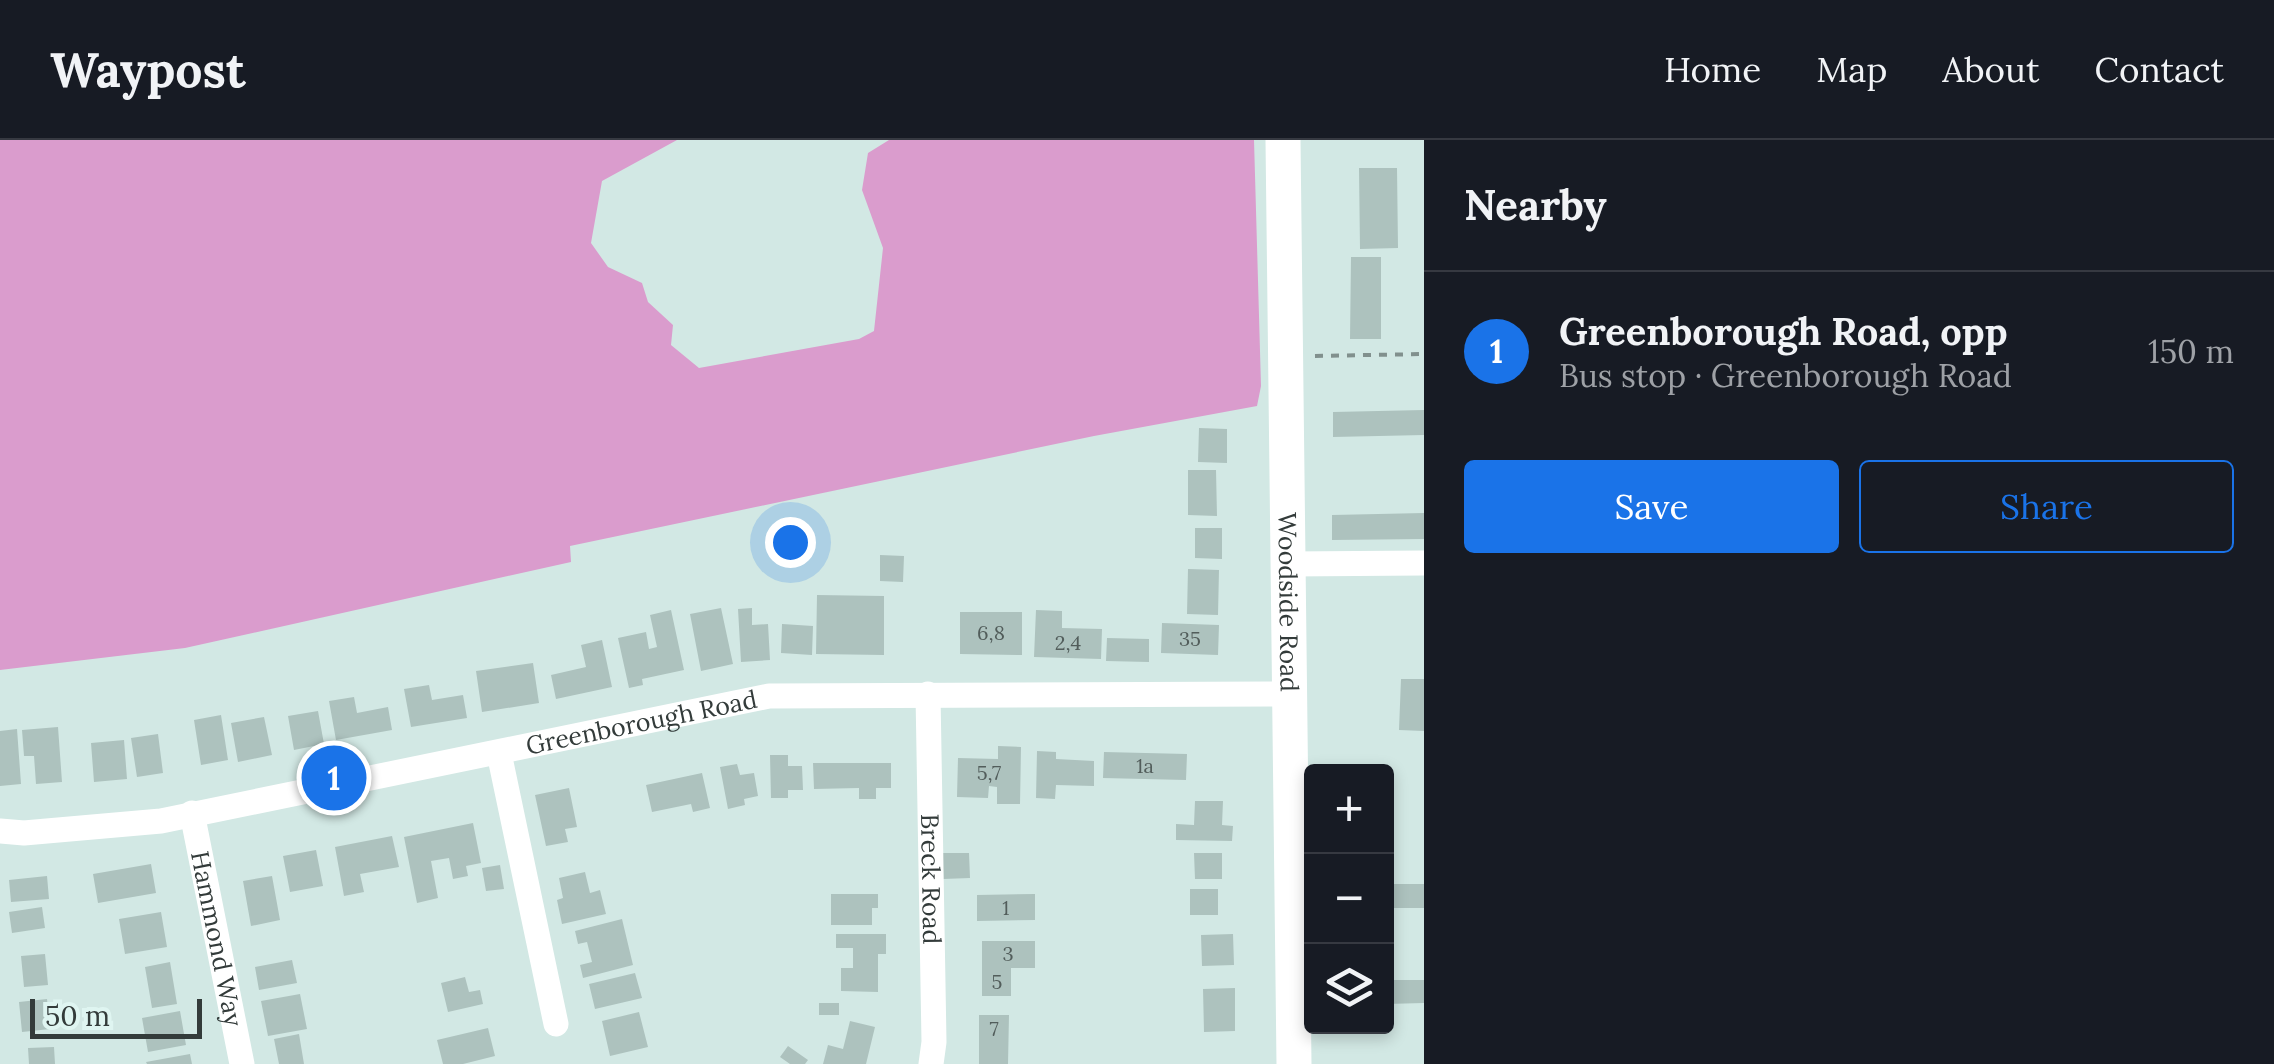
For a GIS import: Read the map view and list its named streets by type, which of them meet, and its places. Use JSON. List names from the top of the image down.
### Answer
{
  "streets": {
    "street": [
      "Woodside Road",
      "Greenborough Road",
      "Breck Road",
      "Hammond Way"
    ]
  },
  "crossings": [
    ["Woodside Road", "Greenborough Road"],
    ["Greenborough Road", "Breck Road"],
    ["Greenborough Road", "Hammond Way"]
  ],
  "house_numbers": [
    "6,8",
    "35",
    "2,4",
    "1a",
    "5,7",
    "1",
    "3",
    "5",
    "7"
  ],
  "scale_bar": "50 m",
  "page": {
    "header": "Waypost",
    "nav": [
      "Home",
      "Map",
      "About",
      "Contact"
    ],
    "heading": "Nearby",
    "list": [
      {
        "mark": "1",
        "name": "Greenborough Road, opp",
        "note": "Bus stop · Greenborough Road",
        "value": "150 m"
      }
    ],
    "buttons": ["Save", "Share"],
    "pins": "1",
    "map_buttons": ["+", "−"],
    "scale": "50 m"
  }
}
